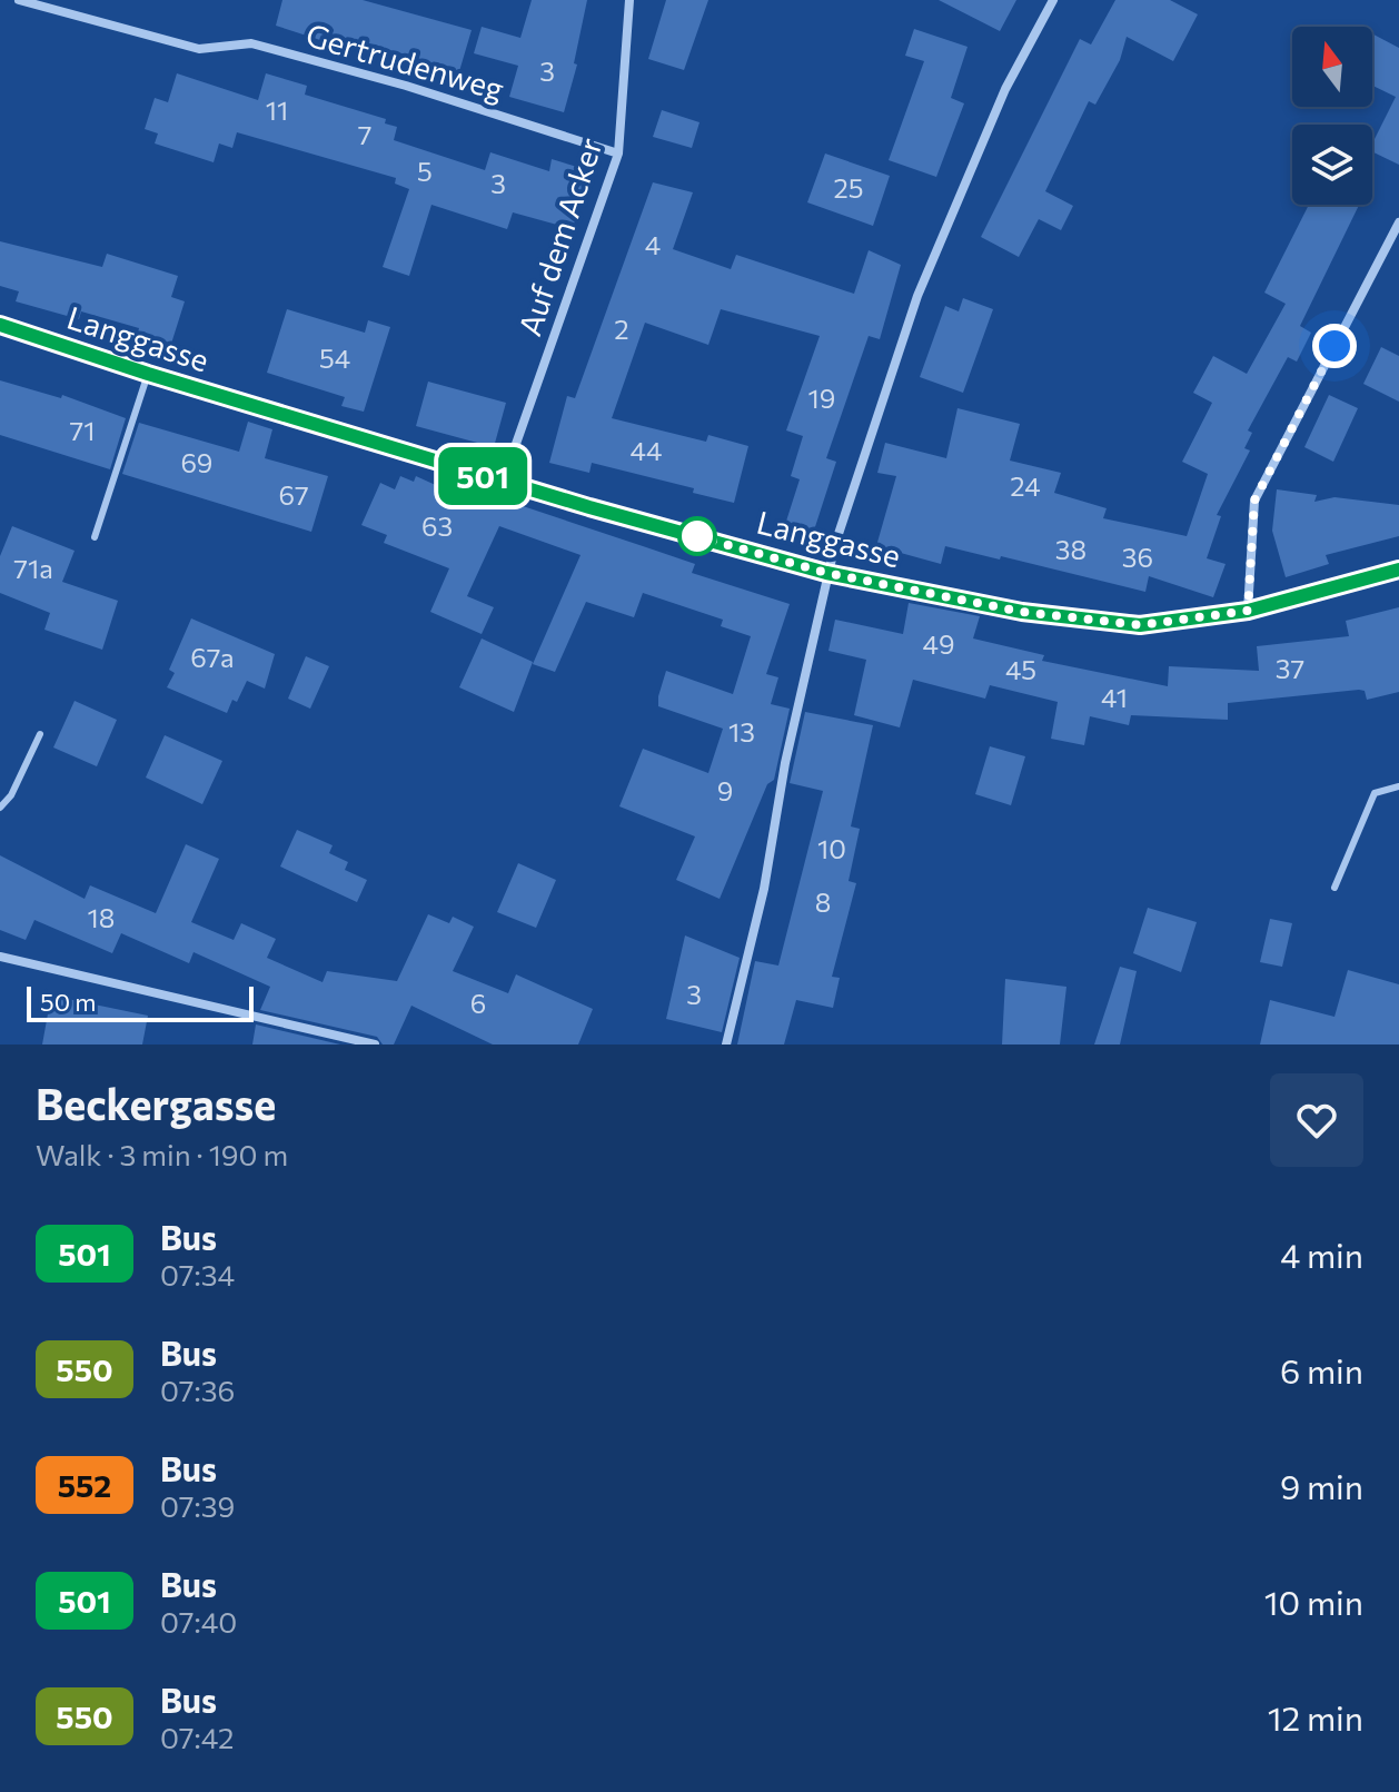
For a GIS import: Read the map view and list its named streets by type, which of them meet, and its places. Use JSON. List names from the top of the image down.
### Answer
{
  "streets": {
    "street": ["Gertrudenweg", "Auf dem Acker", "Langgasse"]
  },
  "crossings": [
    ["Gertrudenweg", "Auf dem Acker"],
    ["Auf dem Acker", "Langgasse"]
  ],
  "lines": ["bus line 501"],
  "house_numbers": [
    "3",
    "11",
    "7",
    "5",
    "3",
    "25",
    "4",
    "2",
    "54",
    "19",
    "71",
    "44",
    "69",
    "24",
    "67",
    "63",
    "38",
    "36",
    "71a",
    "49",
    "67a",
    "37",
    "45",
    "41",
    "13",
    "9",
    "10",
    "8",
    "18",
    "3",
    "6"
  ],
  "scale_bar": "50 m",
  "north": "top",
  "page": {
    "on_map": "501",
    "scale": "50 m",
    "heading": ["Beckergasse", "Walk · 3 min · 190 m"],
    "list": [
      {
        "mark": "501",
        "name": "Bus",
        "note": "07:34",
        "value": "4 min"
      },
      {
        "mark": "550",
        "name": "Bus",
        "note": "07:36",
        "value": "6 min"
      },
      {
        "mark": "552",
        "name": "Bus",
        "note": "07:39",
        "value": "9 min"
      },
      {
        "mark": "501",
        "name": "Bus",
        "note": "07:40",
        "value": "10 min"
      },
      {
        "mark": "550",
        "name": "Bus",
        "note": "07:42",
        "value": "12 min"
      }
    ]
  }
}
